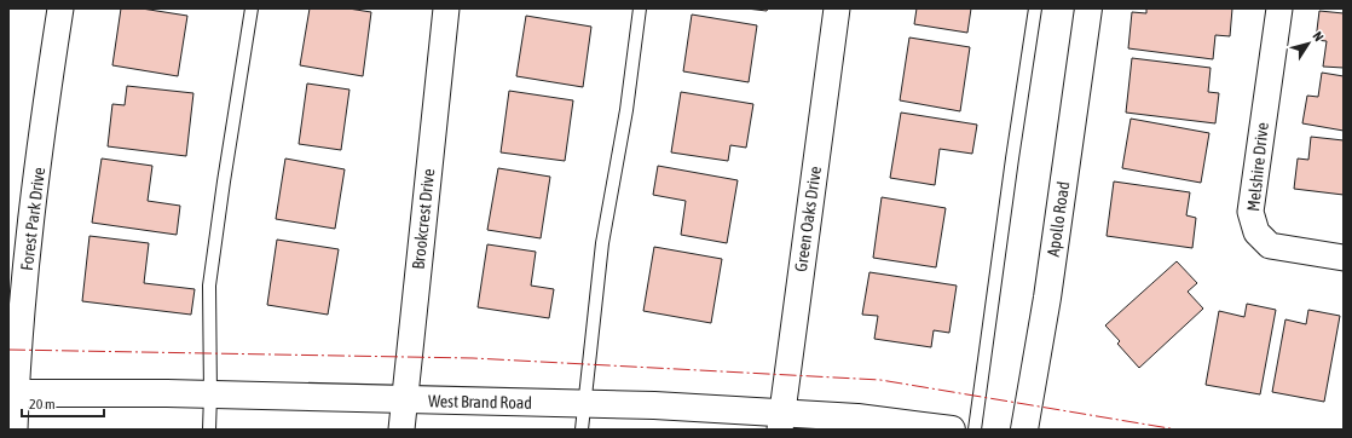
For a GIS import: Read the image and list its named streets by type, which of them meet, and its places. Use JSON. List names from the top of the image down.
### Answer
{
  "streets": {
    "street": [
      "Melshire Drive",
      "Forest Park Drive",
      "Brookcrest Drive",
      "Green Oaks Drive",
      "Apollo Road",
      "West Brand Road"
    ]
  },
  "crossings": [
    ["Forest Park Drive", "West Brand Road"],
    ["Brookcrest Drive", "West Brand Road"],
    ["Green Oaks Drive", "West Brand Road"]
  ],
  "scale_bar": "20 m",
  "north": "top right"
}
